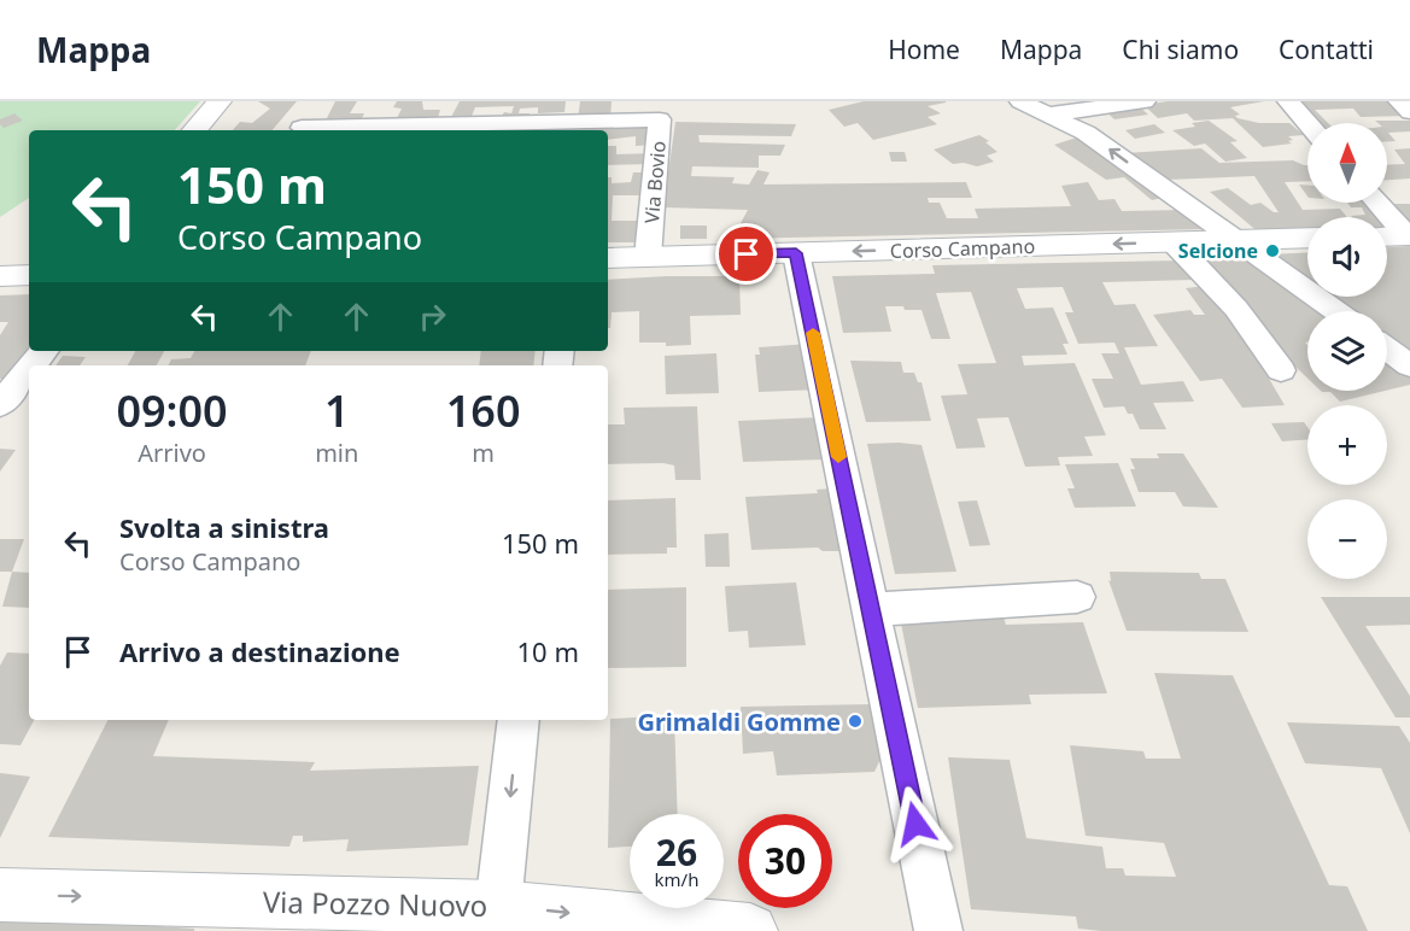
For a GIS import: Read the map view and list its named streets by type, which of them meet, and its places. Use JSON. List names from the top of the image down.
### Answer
{
  "streets": {
    "main road": ["Corso Campano", "Via Pozzo Nuovo"],
    "street": ["Via Bovio"]
  },
  "crossings": [
    ["Via Bovio", "Corso Campano"]
  ],
  "one_way": ["Corso Campano", "Via Pozzo Nuovo"],
  "places": ["Selcione", "Grimaldi Gomme"],
  "north": "top",
  "page": {
    "header": "Mappa",
    "nav": [
      "Home",
      "Mappa",
      "Chi siamo",
      "Contatti"
    ],
    "map_buttons": ["+", "−"],
    "turn": ["150 m", "Corso Campano"],
    "eta": [
      "09:00",
      "Arrivo",
      "1",
      "min",
      "160",
      "m"
    ],
    "list": [
      {
        "name": "Svolta a sinistra",
        "note": "Corso Campano",
        "value": "150 m"
      },
      {
        "name": "Arrivo a destinazione",
        "value": "10 m"
      }
    ],
    "speed": "26 km/h",
    "limit": "30"
  }
}
